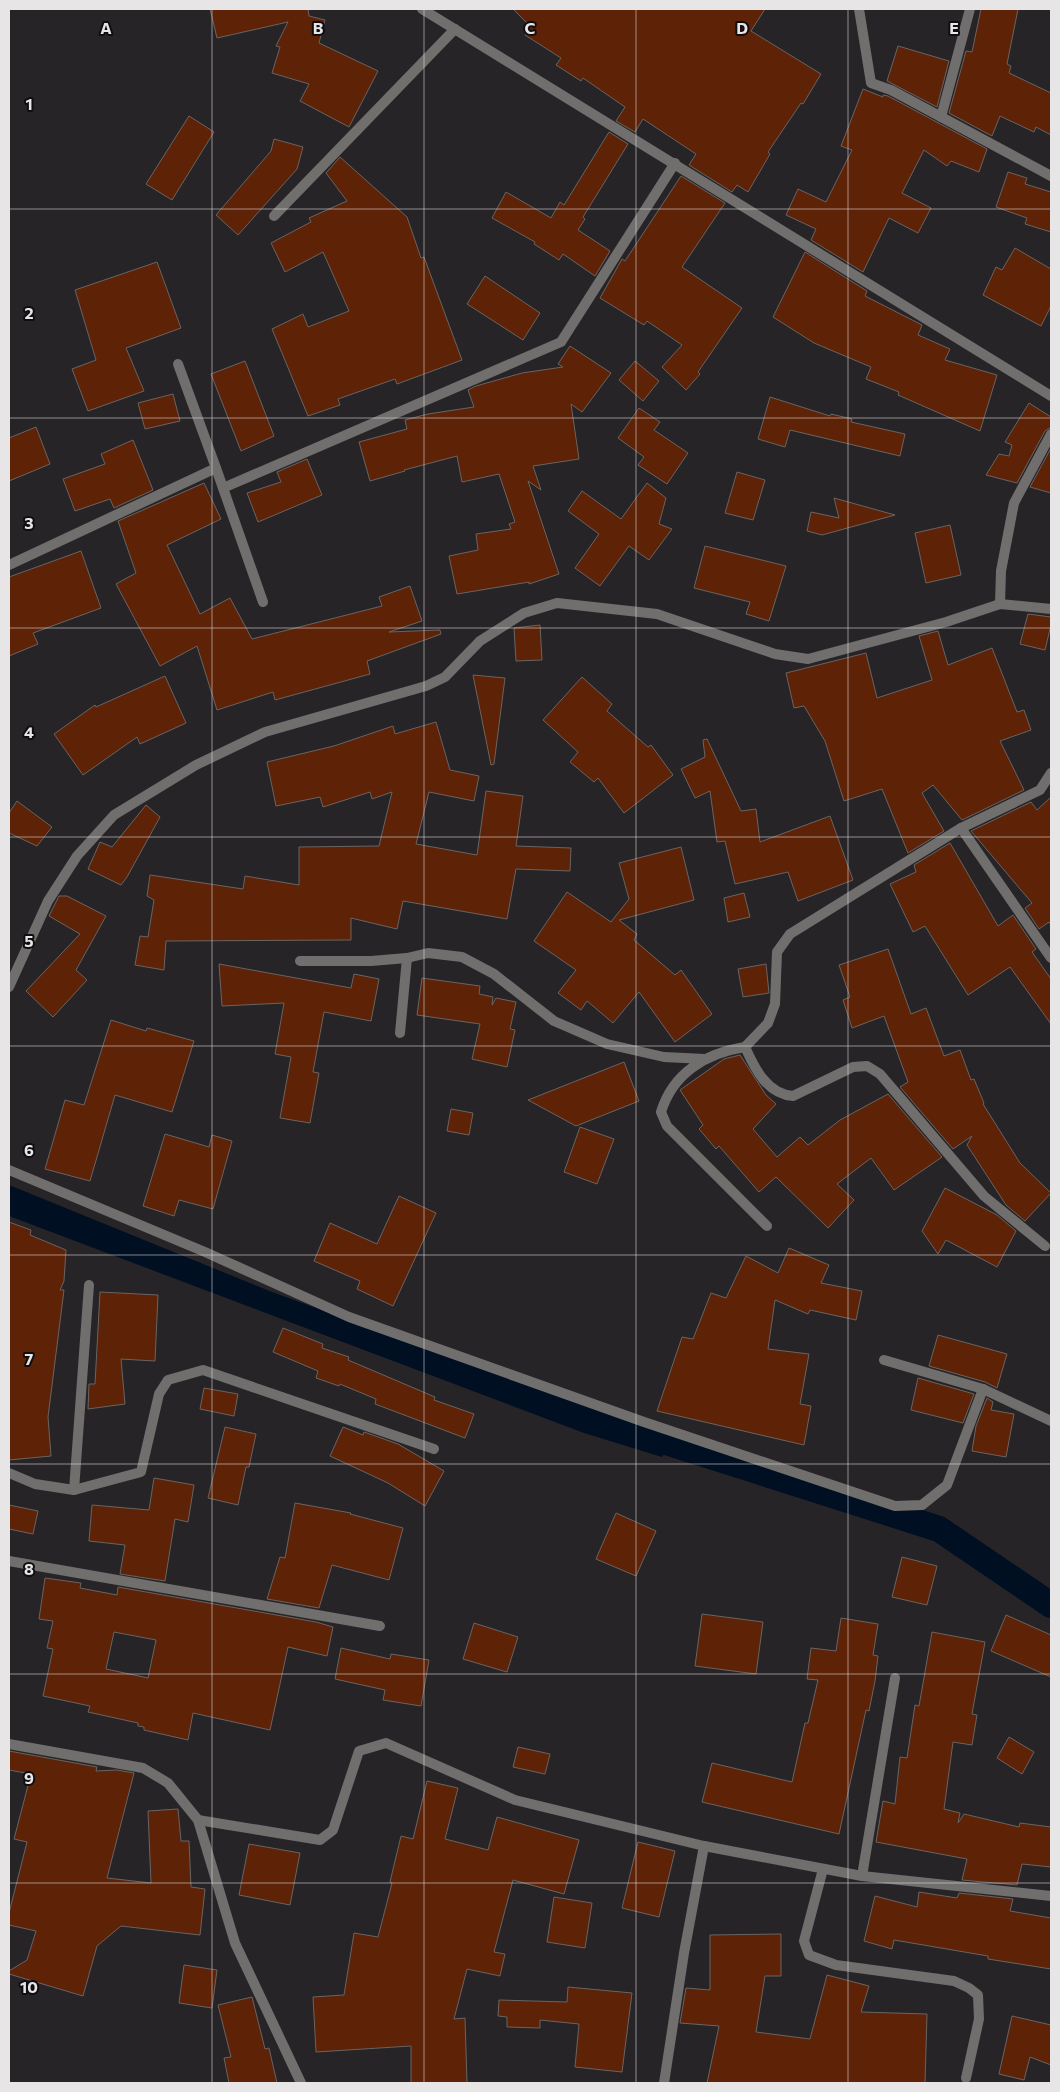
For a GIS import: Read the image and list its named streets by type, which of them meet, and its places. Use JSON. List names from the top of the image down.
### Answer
{
  "grid": {
    "columns": [
      "A",
      "B",
      "C",
      "D",
      "E"
    ],
    "rows": [
      "1",
      "2",
      "3",
      "4",
      "5",
      "6",
      "7",
      "8",
      "9",
      "10"
    ]
  }
}
